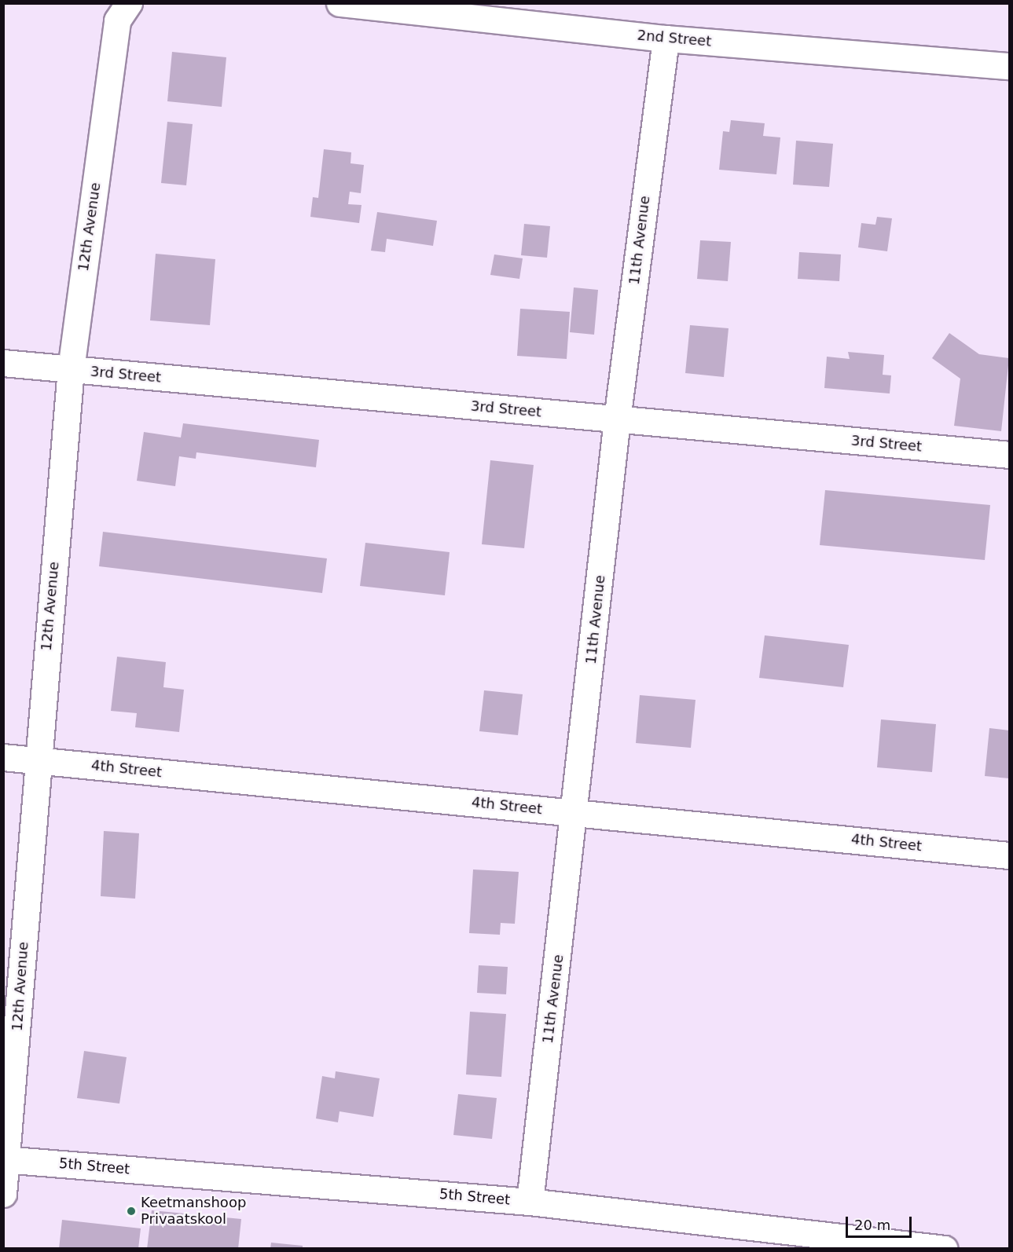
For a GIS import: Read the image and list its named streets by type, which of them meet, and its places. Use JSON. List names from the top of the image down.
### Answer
{
  "streets": {
    "street": [
      "2nd Street",
      "12th Avenue",
      "11th Avenue",
      "3rd Street",
      "4th Street",
      "5th Street"
    ]
  },
  "crossings": [
    ["2nd Street", "11th Avenue"],
    ["12th Avenue", "3rd Street"],
    ["12th Avenue", "4th Street"],
    ["12th Avenue", "5th Street"],
    ["11th Avenue", "3rd Street"],
    ["11th Avenue", "4th Street"],
    ["11th Avenue", "5th Street"]
  ],
  "places": ["Keetmanshoop Privaatskool"],
  "scale_bar": "20 m"
}
